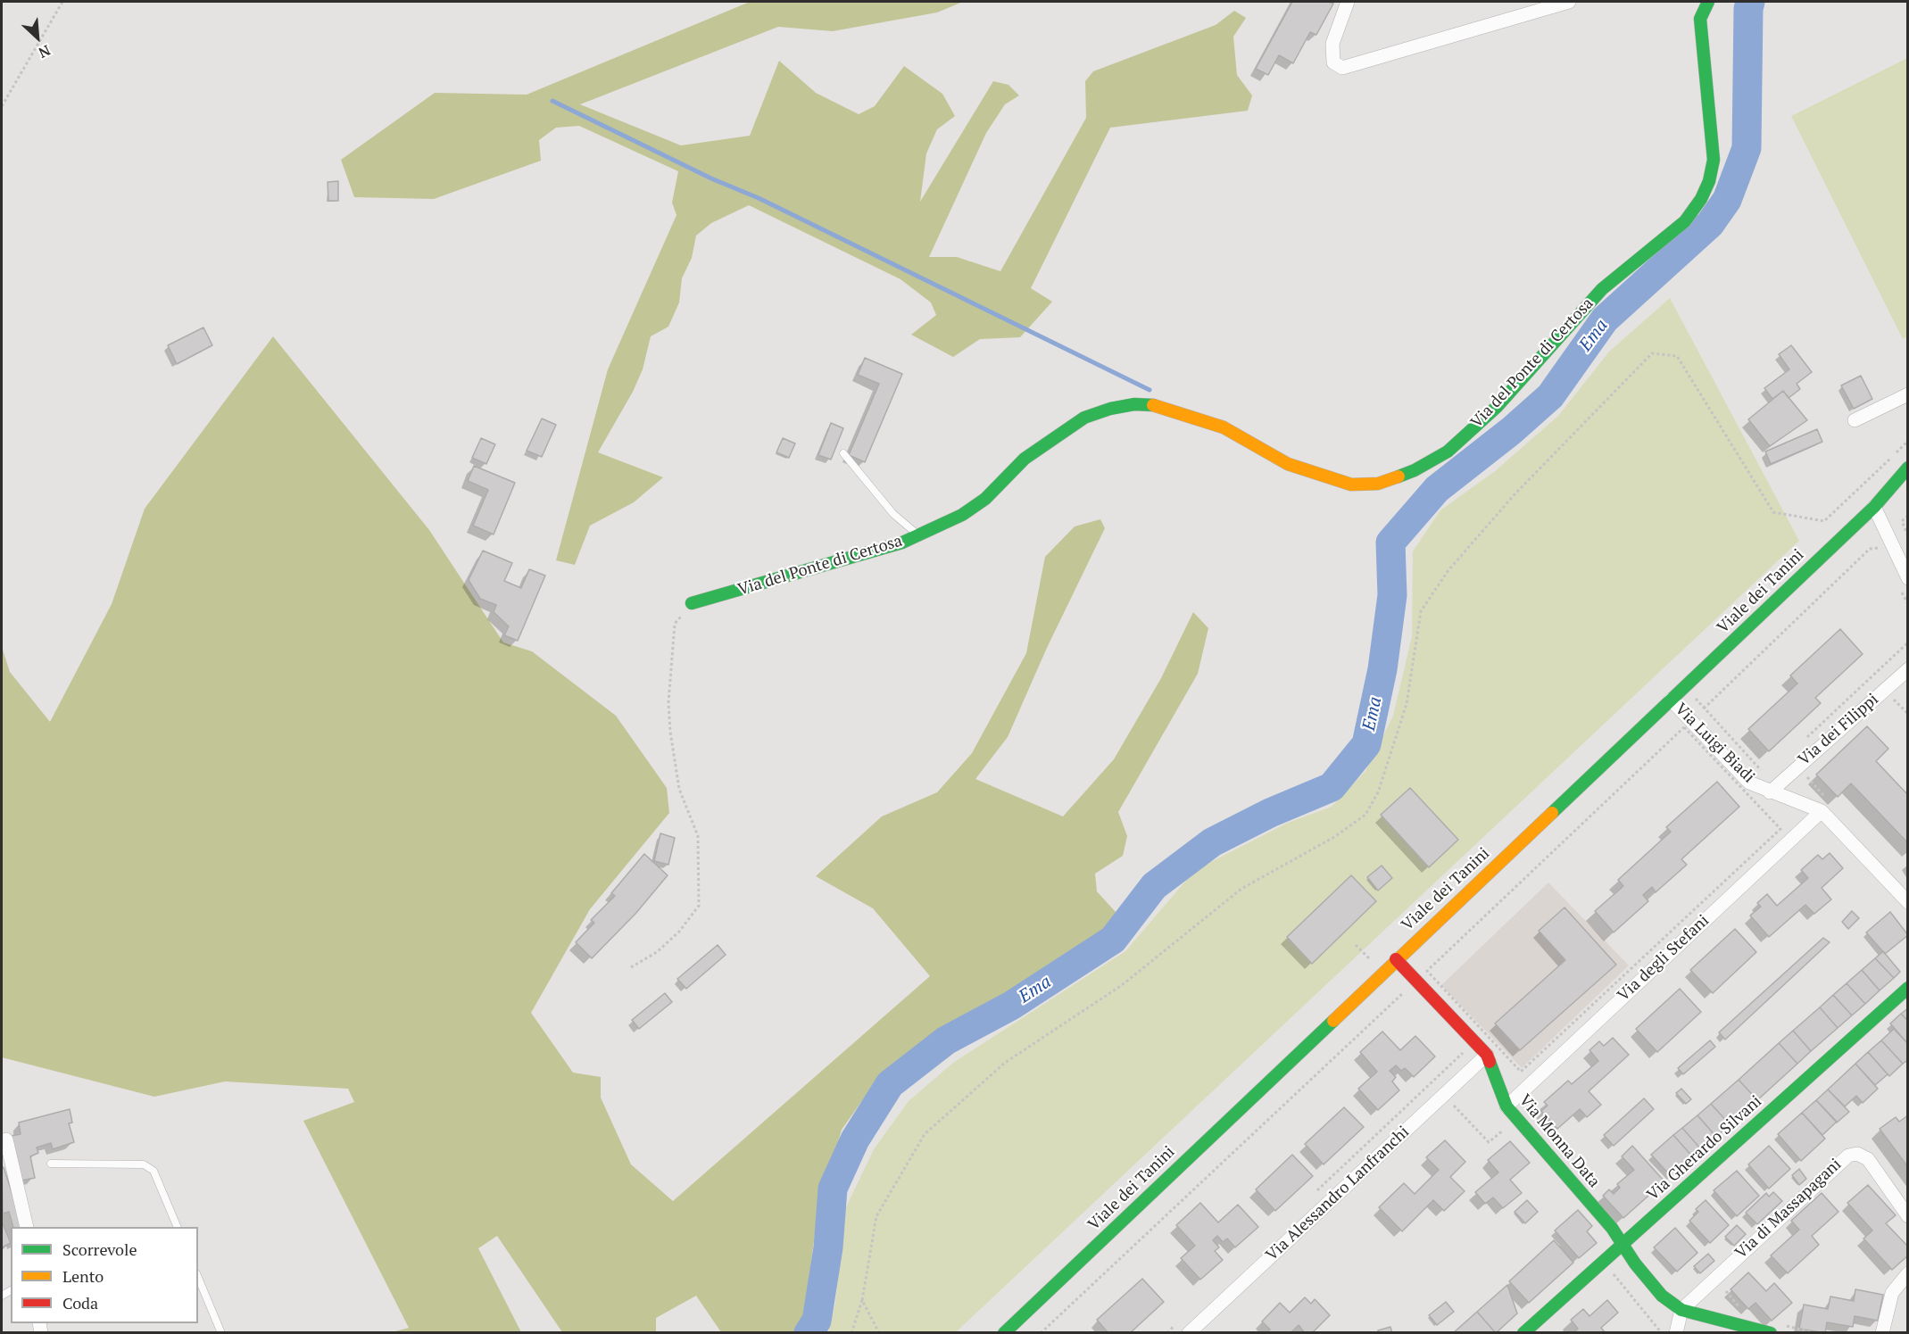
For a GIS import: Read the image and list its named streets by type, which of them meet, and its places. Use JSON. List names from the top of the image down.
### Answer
{
  "streets": {
    "street": [
      "Via del Ponte di Certosa",
      "Viale dei Tanini",
      "Via dei Filippi",
      "Via Luigi Biadi",
      "Via degli Stefani",
      "Via Monna Data",
      "Via Gherardo Silvani",
      "Via Alessandro Lanfranchi",
      "Via di Massapagani"
    ]
  },
  "crossings": [
    ["Viale dei Tanini", "Via Luigi Biadi"],
    ["Viale dei Tanini", "Via Monna Data"],
    ["Via dei Filippi", "Via Luigi Biadi"],
    ["Via Luigi Biadi", "Via degli Stefani"],
    ["Via degli Stefani", "Via Monna Data"],
    ["Via Monna Data", "Via Gherardo Silvani"],
    ["Via Monna Data", "Via Alessandro Lanfranchi"],
    ["Via Monna Data", "Via di Massapagani"]
  ],
  "water": ["Ema"],
  "legend": ["Scorrevole", "Lento", "Coda"],
  "north": "bottom right"
}
